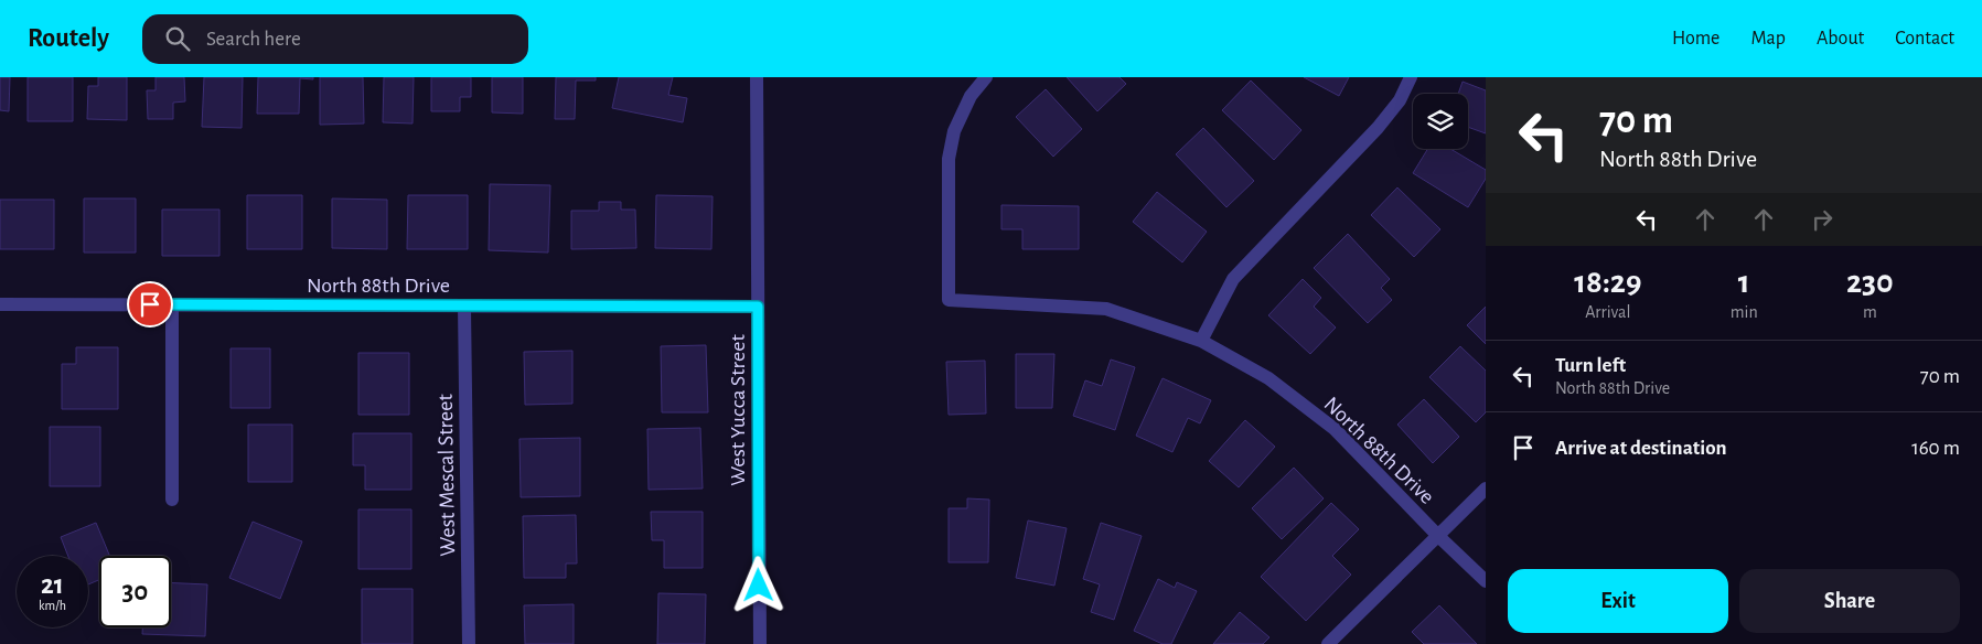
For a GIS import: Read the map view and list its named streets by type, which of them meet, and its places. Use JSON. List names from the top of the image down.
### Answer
{
  "streets": {
    "street": ["North 88th Drive", "West Yucca Street", "West Mescal Street"]
  },
  "crossings": [
    ["North 88th Drive", "West Yucca Street"],
    ["North 88th Drive", "West Mescal Street"]
  ],
  "page": {
    "header": "Routely",
    "search": "Search here",
    "nav": [
      "Home",
      "Map",
      "About",
      "Contact"
    ],
    "turn": ["70 m", "North 88th Drive"],
    "eta": [
      "18:29",
      "Arrival",
      "1",
      "min",
      "230",
      "m"
    ],
    "list": [
      {
        "name": "Turn left",
        "note": "North 88th Drive",
        "value": "70 m"
      },
      {
        "name": "Arrive at destination",
        "value": "160 m"
      }
    ],
    "speed": "21 km/h",
    "limit": "30",
    "buttons": ["Exit", "Share"]
  }
}
